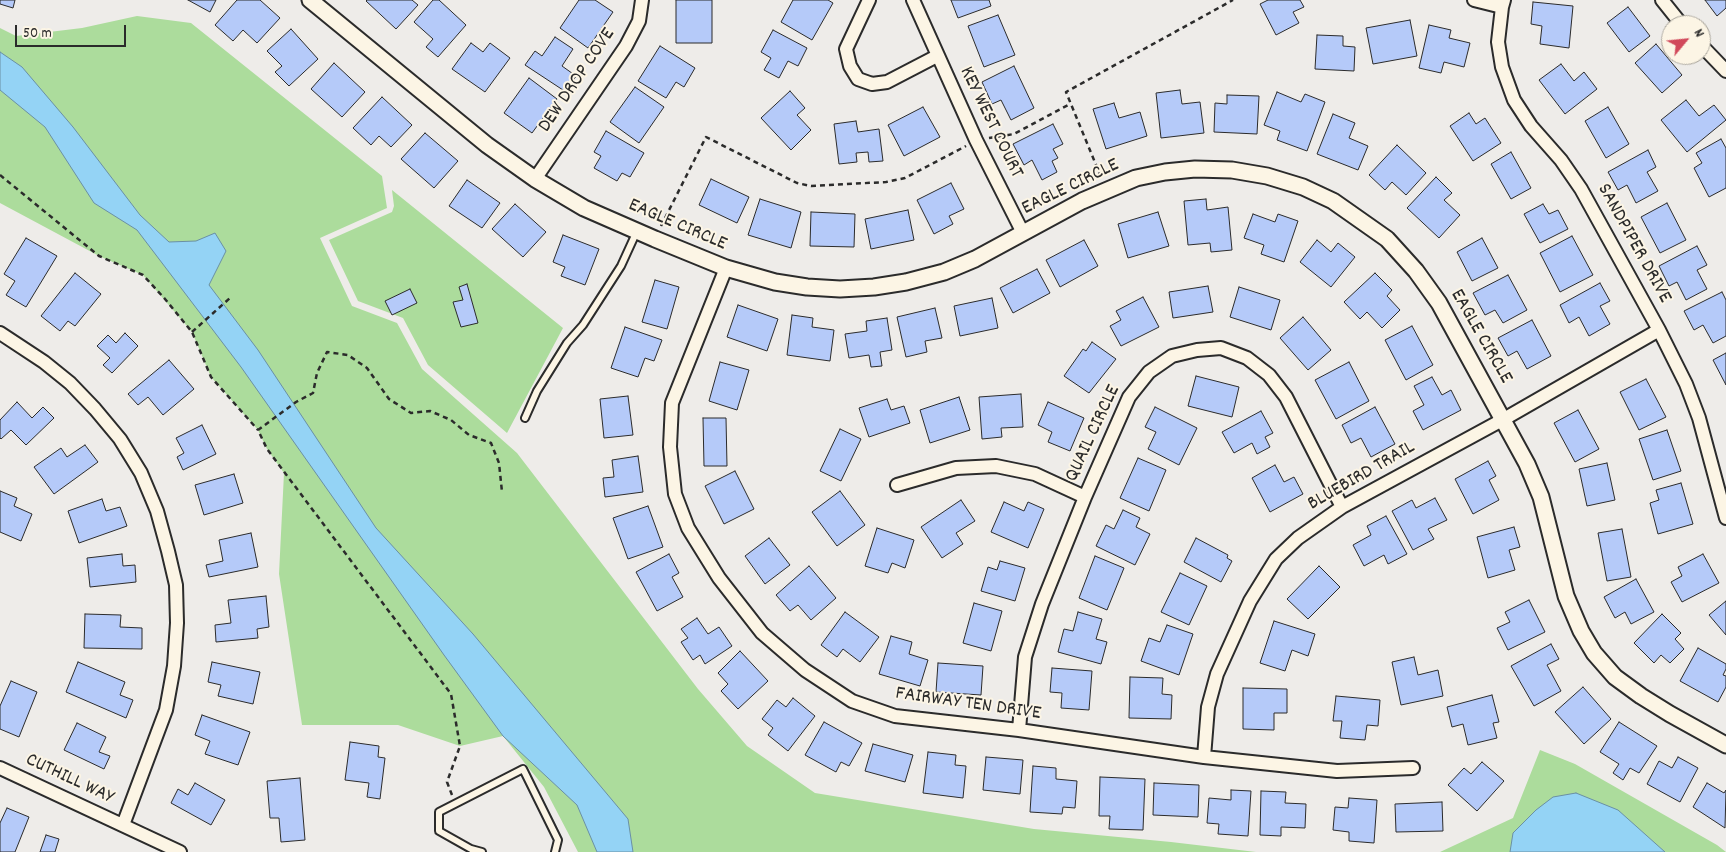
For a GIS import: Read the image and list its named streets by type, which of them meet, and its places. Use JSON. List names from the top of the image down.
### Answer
{
  "streets": {
    "street": [
      "DEW DROP COVE",
      "KEY WEST COURT",
      "EAGLE CIRCLE",
      "SANDPIPER DRIVE",
      "QUAIL CIRCLE",
      "BLUEBIRD TRAIL",
      "FAIRWAY TEN DRIVE",
      "CUTHILL WAY"
    ]
  },
  "crossings": [
    ["DEW DROP COVE", "EAGLE CIRCLE"],
    ["KEY WEST COURT", "EAGLE CIRCLE"],
    ["EAGLE CIRCLE", "BLUEBIRD TRAIL"],
    ["EAGLE CIRCLE", "FAIRWAY TEN DRIVE"],
    ["SANDPIPER DRIVE", "BLUEBIRD TRAIL"],
    ["QUAIL CIRCLE", "BLUEBIRD TRAIL"],
    ["QUAIL CIRCLE", "FAIRWAY TEN DRIVE"],
    ["BLUEBIRD TRAIL", "FAIRWAY TEN DRIVE"]
  ],
  "scale_bar": "50 m",
  "north": "top right"
}
